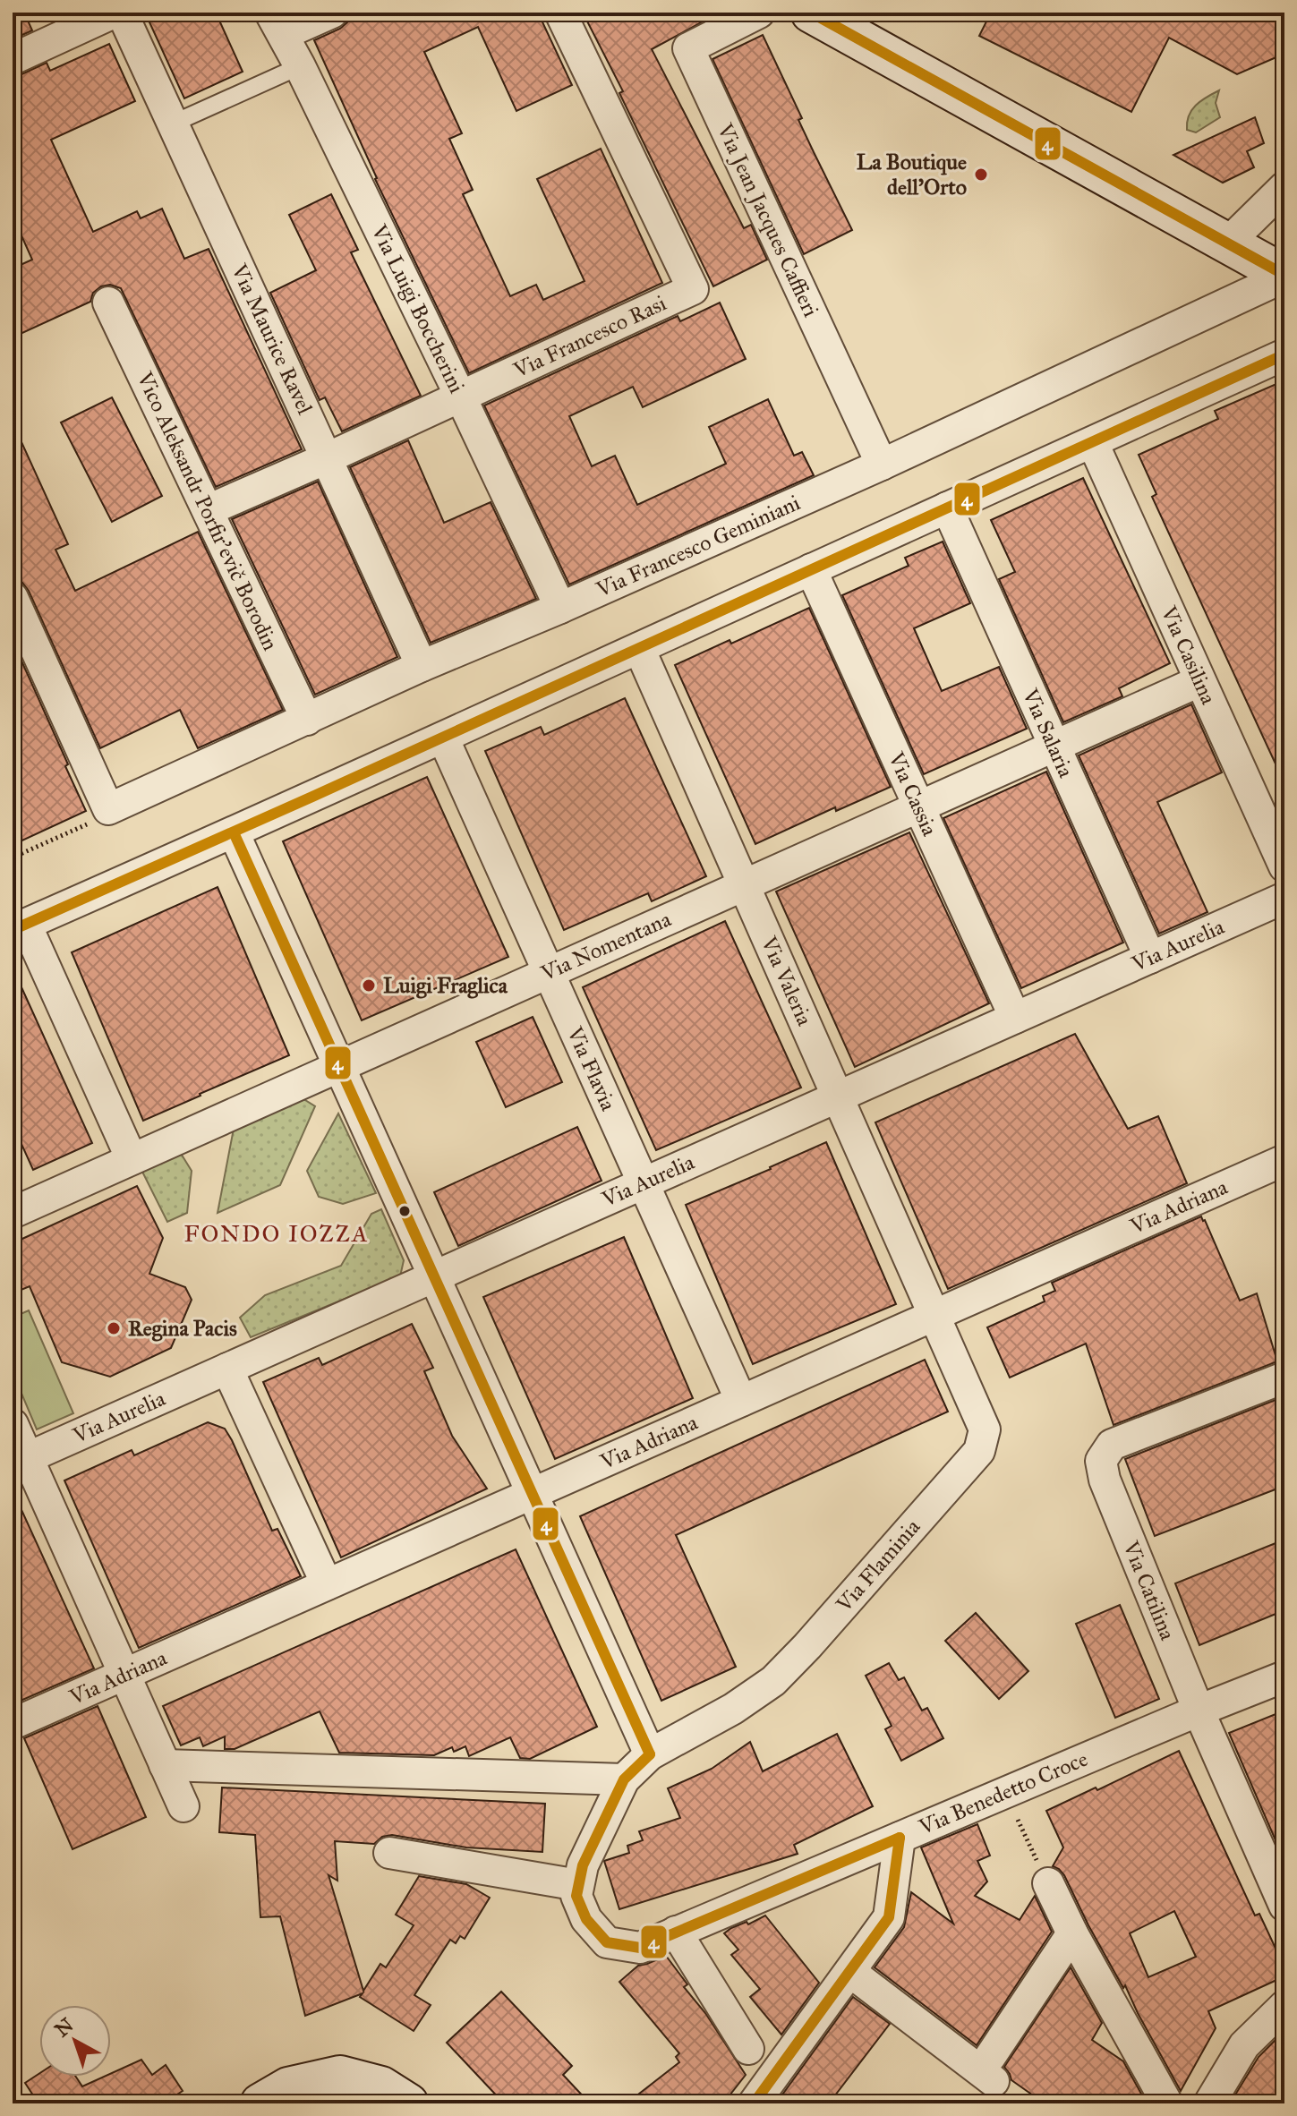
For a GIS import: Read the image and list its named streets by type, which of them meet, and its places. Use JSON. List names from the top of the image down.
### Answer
{
  "streets": {
    "street": [
      "Via Jean Jacques Caffieri",
      "Via Luigi Boccherini",
      "Via Francesco Rasi",
      "Via Maurice Ravel",
      "Vico Aleksandr Porfir'evič Borodin",
      "Via Francesco Geminiani",
      "Via Casilina",
      "Via Salaria",
      "Via Cassia",
      "Via Aurelia",
      "Via Nomentana",
      "Via Valeria",
      "Via Flavia",
      "Via Adriana",
      "Via Flaminia",
      "Via Catilina",
      "Via Benedetto Croce"
    ]
  },
  "crossings": [
    ["Via Jean Jacques Caffieri", "Via Francesco Geminiani"],
    ["Via Luigi Boccherini", "Via Francesco Rasi"],
    ["Via Luigi Boccherini", "Via Francesco Geminiani"],
    ["Via Francesco Rasi", "Via Maurice Ravel"],
    ["Via Francesco Rasi", "Vico Aleksandr Porfir'evič Borodin"],
    ["Via Maurice Ravel", "Via Francesco Geminiani"],
    ["Vico Aleksandr Porfir'evič Borodin", "Via Francesco Geminiani"],
    ["Via Casilina", "Via Nomentana"],
    ["Via Salaria", "Via Aurelia"],
    ["Via Salaria", "Via Nomentana"],
    ["Via Cassia", "Via Aurelia"],
    ["Via Cassia", "Via Nomentana"],
    ["Via Aurelia", "Via Valeria"],
    ["Via Aurelia", "Via Flavia"],
    ["Via Nomentana", "Via Valeria"],
    ["Via Nomentana", "Via Flavia"],
    ["Via Valeria", "Via Adriana"],
    ["Via Valeria", "Via Flaminia"],
    ["Via Flavia", "Via Adriana"],
    ["Via Adriana", "Via Flaminia"],
    ["Via Catilina", "Via Benedetto Croce"]
  ],
  "districts": ["FONDO IOZZA"],
  "places": ["La Boutique dell'Orto", "Luigi Fraglica", "Regina Pacis"],
  "lines": ["transit line 4"],
  "north": "top left"
}
